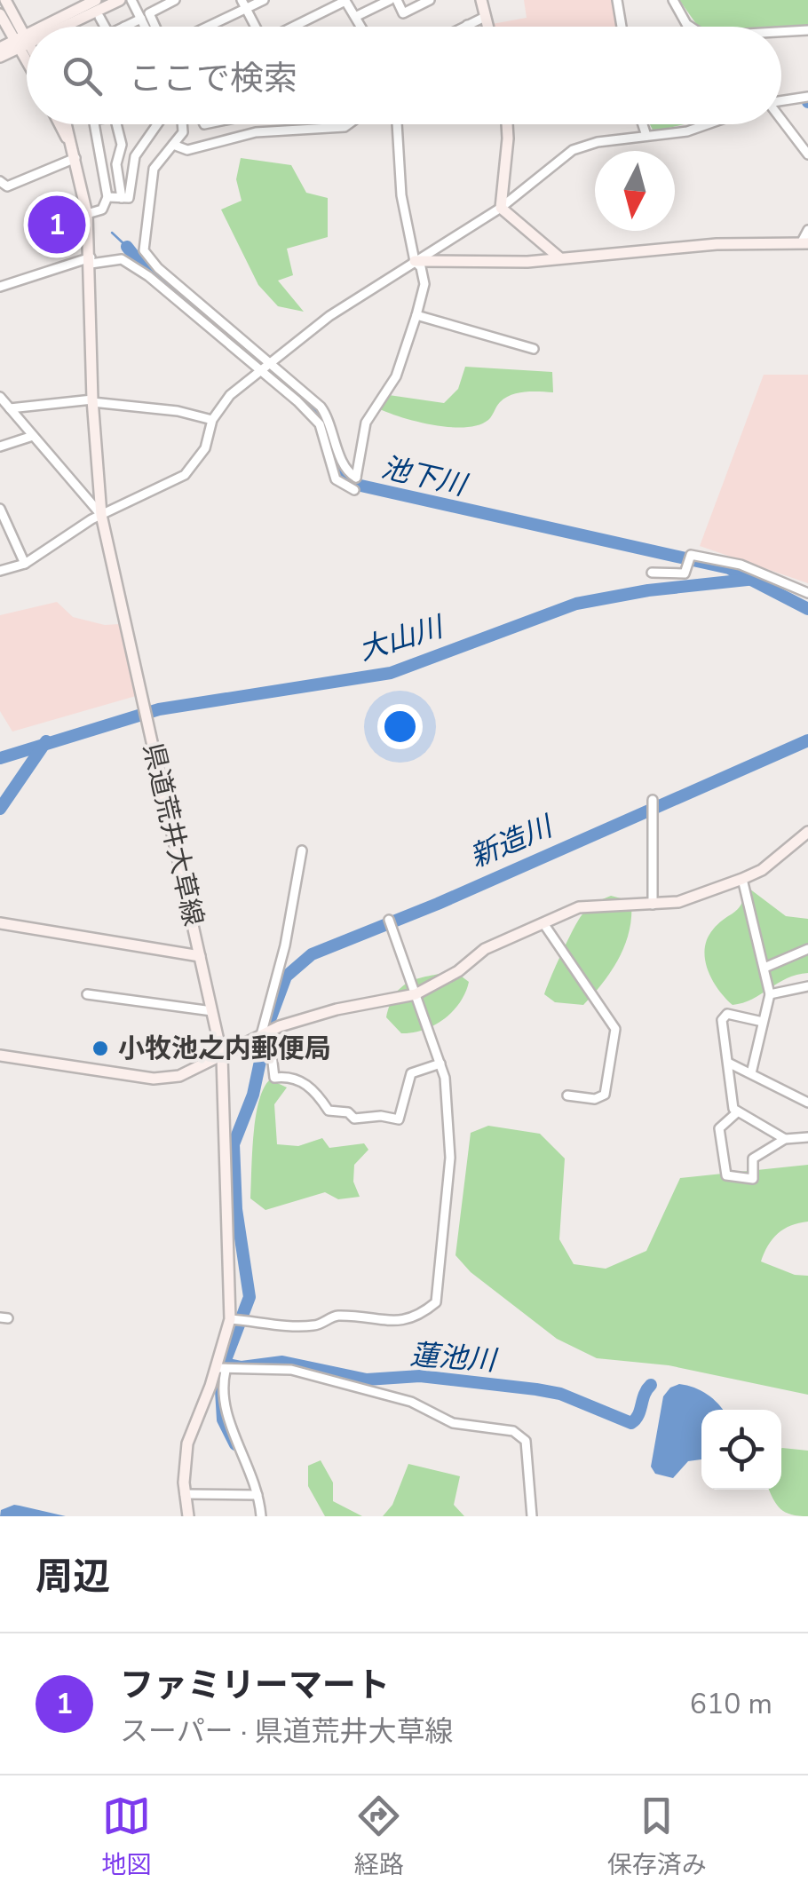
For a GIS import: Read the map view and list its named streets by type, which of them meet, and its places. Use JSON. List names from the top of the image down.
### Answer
{
  "streets": {
    "main road": ["県道荒井大草線"]
  },
  "water": [
    "池下川",
    "大山川",
    "新造川",
    "蓮池川"
  ],
  "places": ["小牧池之内郵便局"],
  "north": "bottom",
  "page": {
    "search": "ここで検索",
    "pins": "1",
    "heading": "周辺",
    "list": [
      {
        "mark": "1",
        "name": "ファミリーマート",
        "note": "スーパー · 県道荒井大草線",
        "value": "610 m"
      }
    ],
    "nav": ["地図", "経路", "保存済み"]
  }
}
